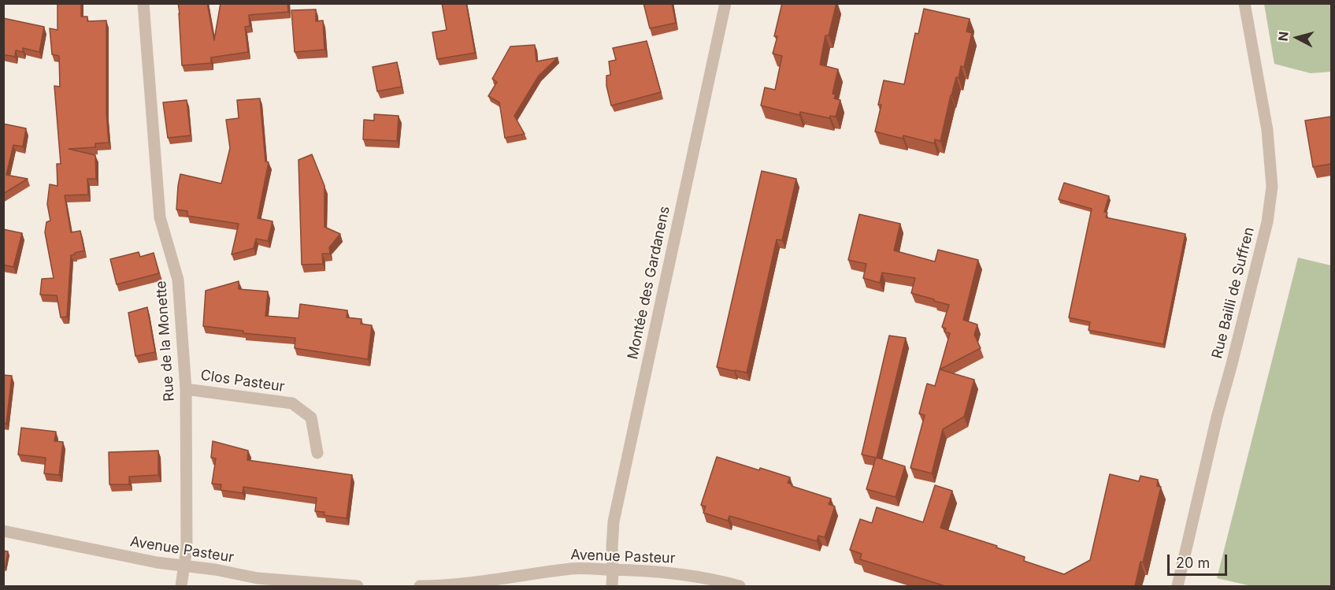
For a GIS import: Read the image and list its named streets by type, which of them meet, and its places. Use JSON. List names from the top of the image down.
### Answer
{
  "streets": {
    "street": [
      "Montée des Gardanens",
      "Rue Bailli de Suffren",
      "Rue de la Monette",
      "Clos Pasteur",
      "Avenue Pasteur"
    ]
  },
  "crossings": [
    ["Montée des Gardanens", "Avenue Pasteur"],
    ["Rue de la Monette", "Clos Pasteur"],
    ["Rue de la Monette", "Avenue Pasteur"]
  ],
  "scale_bar": "20 m",
  "north": "left"
}
